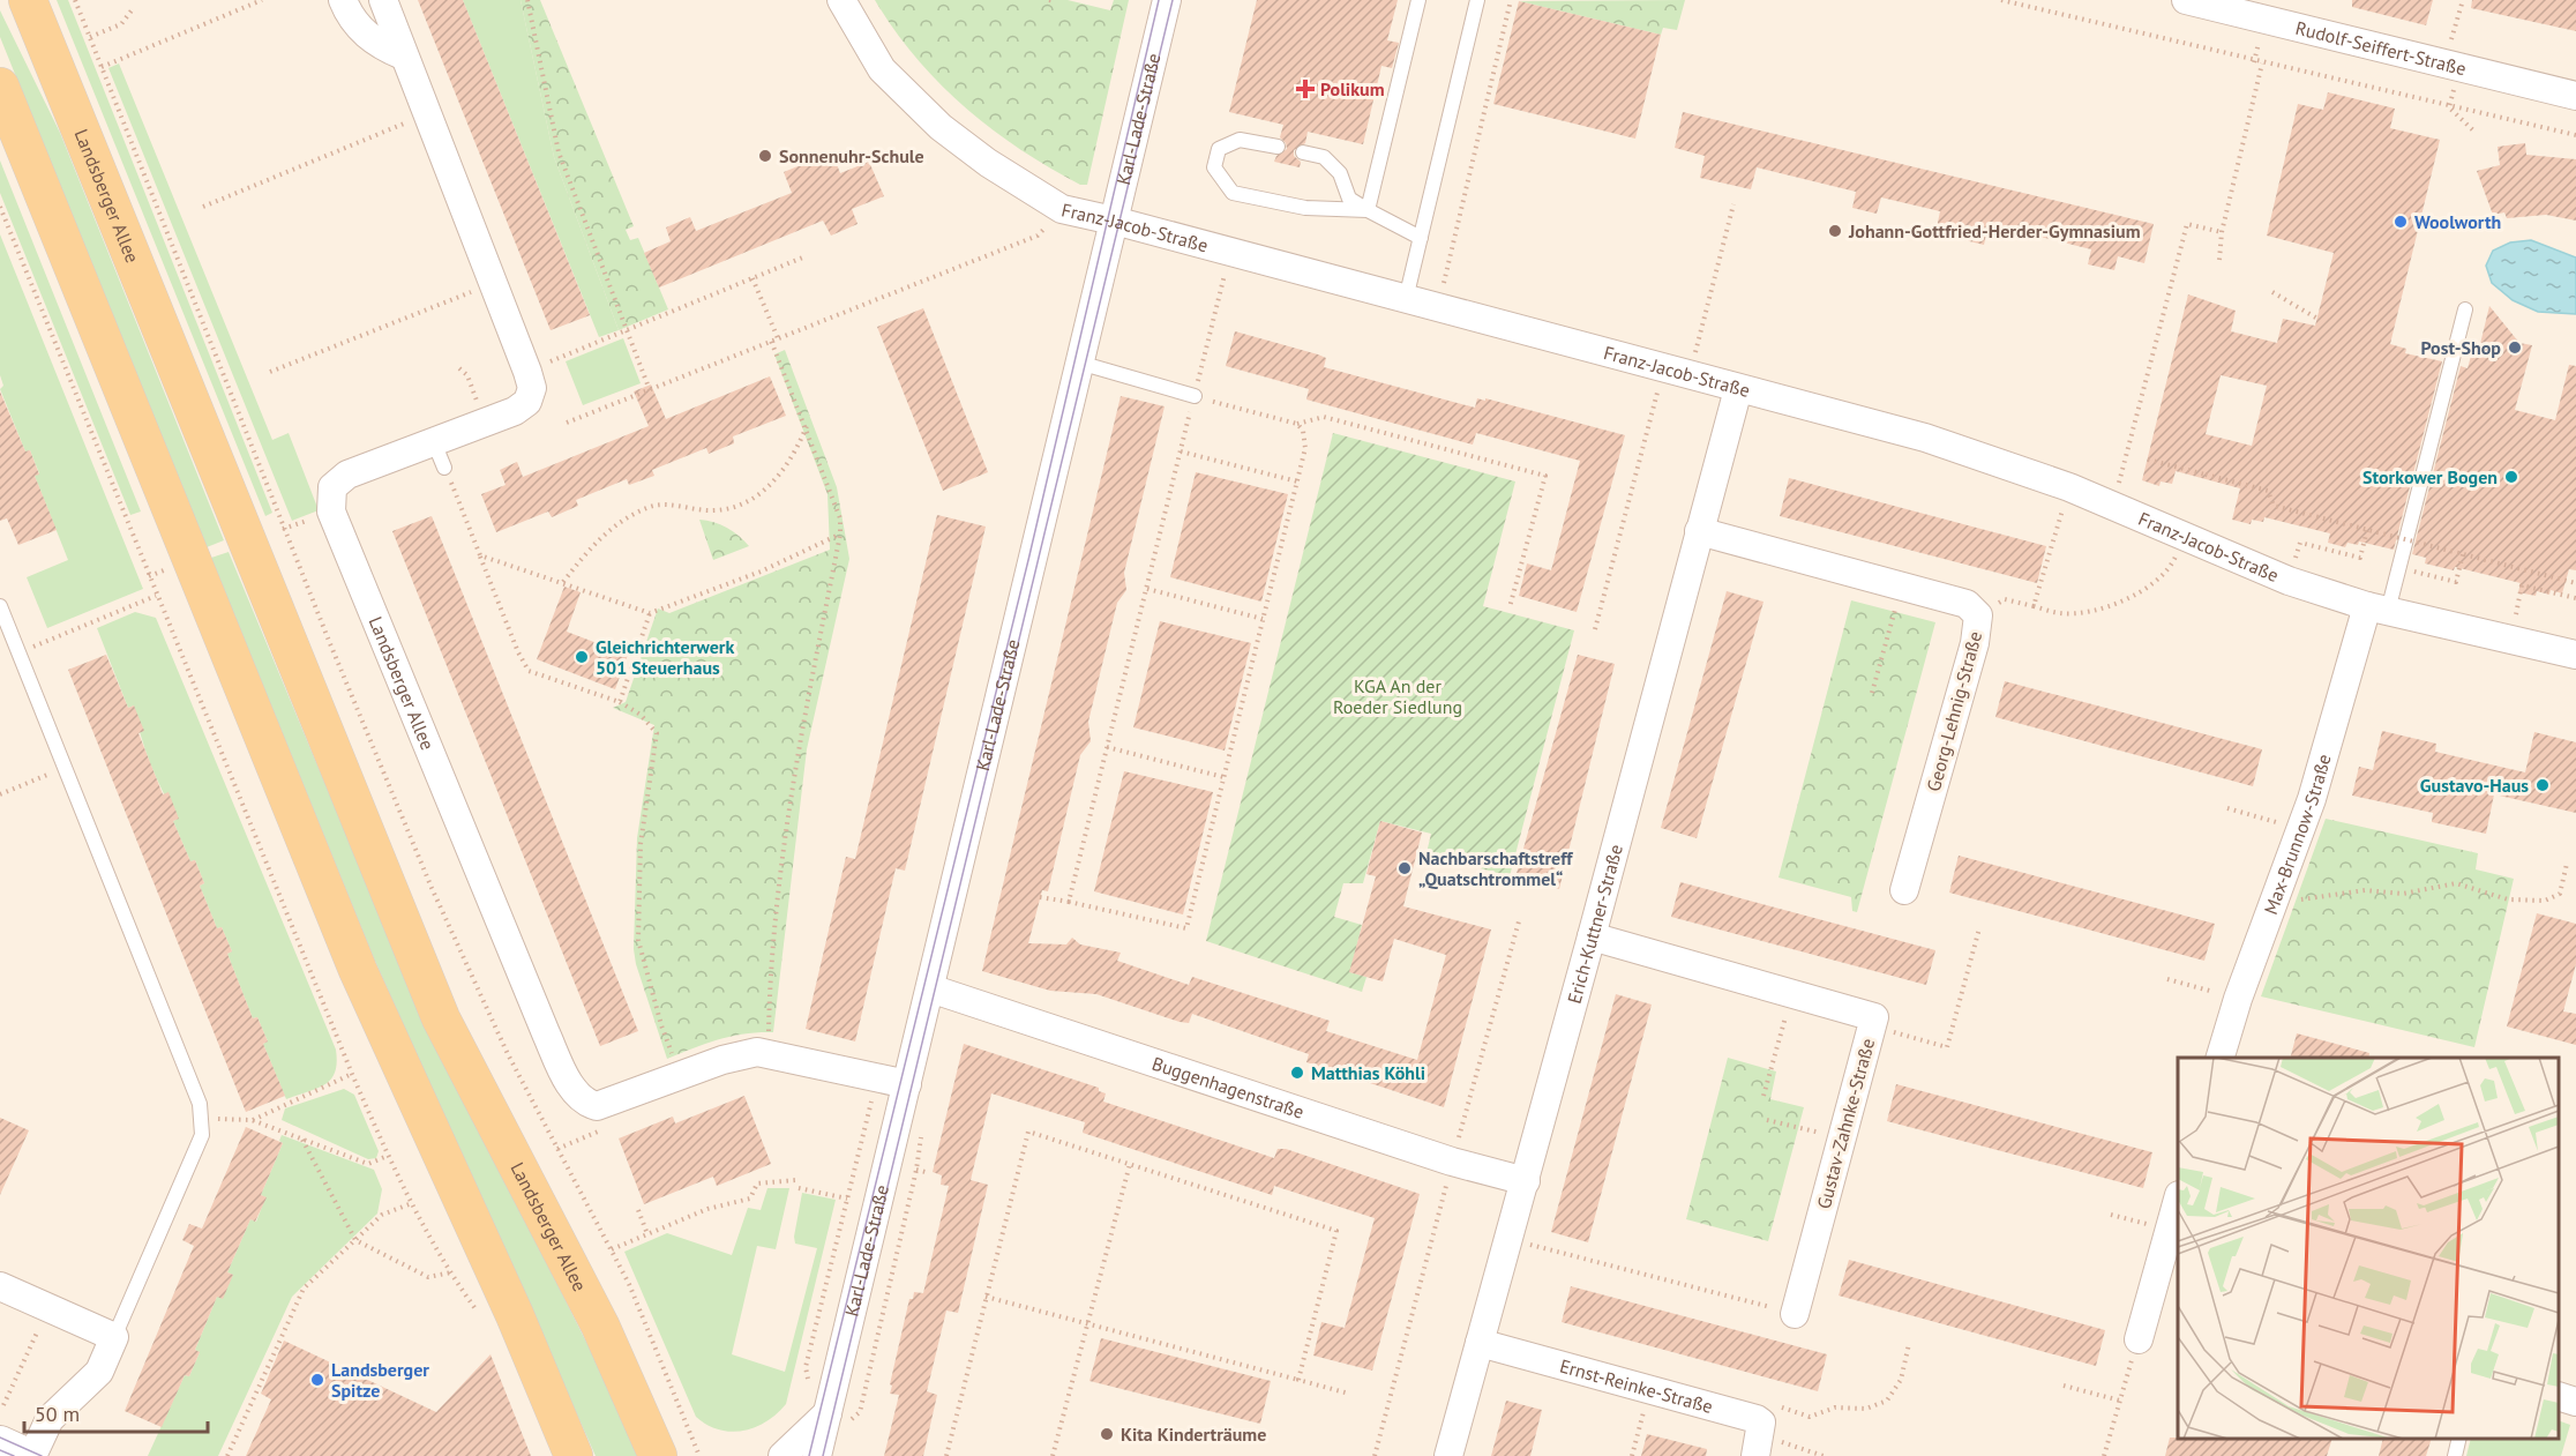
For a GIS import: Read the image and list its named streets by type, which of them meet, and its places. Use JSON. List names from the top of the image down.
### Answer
{
  "streets": {
    "main road": ["Landsberger Allee"],
    "street": [
      "Rudolf-Seiffert-Straße",
      "Karl-Lade-Straße",
      "Franz-Jacob-Straße",
      "Georg-Lehnig-Straße",
      "Max-Brunnow-Straße",
      "Erich-Kuttner-Straße",
      "Buggenhagenstraße",
      "Gustav-Zahnke-Straße",
      "Ernst-Reinke-Straße"
    ]
  },
  "crossings": [
    ["Karl-Lade-Straße", "Landsberger Allee"],
    ["Karl-Lade-Straße", "Franz-Jacob-Straße"],
    ["Karl-Lade-Straße", "Buggenhagenstraße"],
    ["Franz-Jacob-Straße", "Max-Brunnow-Straße"],
    ["Franz-Jacob-Straße", "Erich-Kuttner-Straße"],
    ["Georg-Lehnig-Straße", "Erich-Kuttner-Straße"],
    ["Erich-Kuttner-Straße", "Buggenhagenstraße"],
    ["Erich-Kuttner-Straße", "Gustav-Zahnke-Straße"],
    ["Erich-Kuttner-Straße", "Ernst-Reinke-Straße"]
  ],
  "parks": ["KGA An der Roeder Siedlung"],
  "places": {
    "health": ["Polikum"],
    "other": [
      "Sonnenuhr-Schule",
      "Woolworth",
      "Johann-Gottfried-Herder-Gymnasium",
      "Post-Shop",
      "Storkower Bogen",
      "Gleichrichterwerk 501 Steuerhaus",
      "Gustavo-Haus",
      "Nachbarschaftstreff „Quatschtrommel“",
      "Matthias Köhli",
      "Landsberger Spitze",
      "Kita Kinderträume"
    ]
  },
  "scale_bar": "50 m"
}
